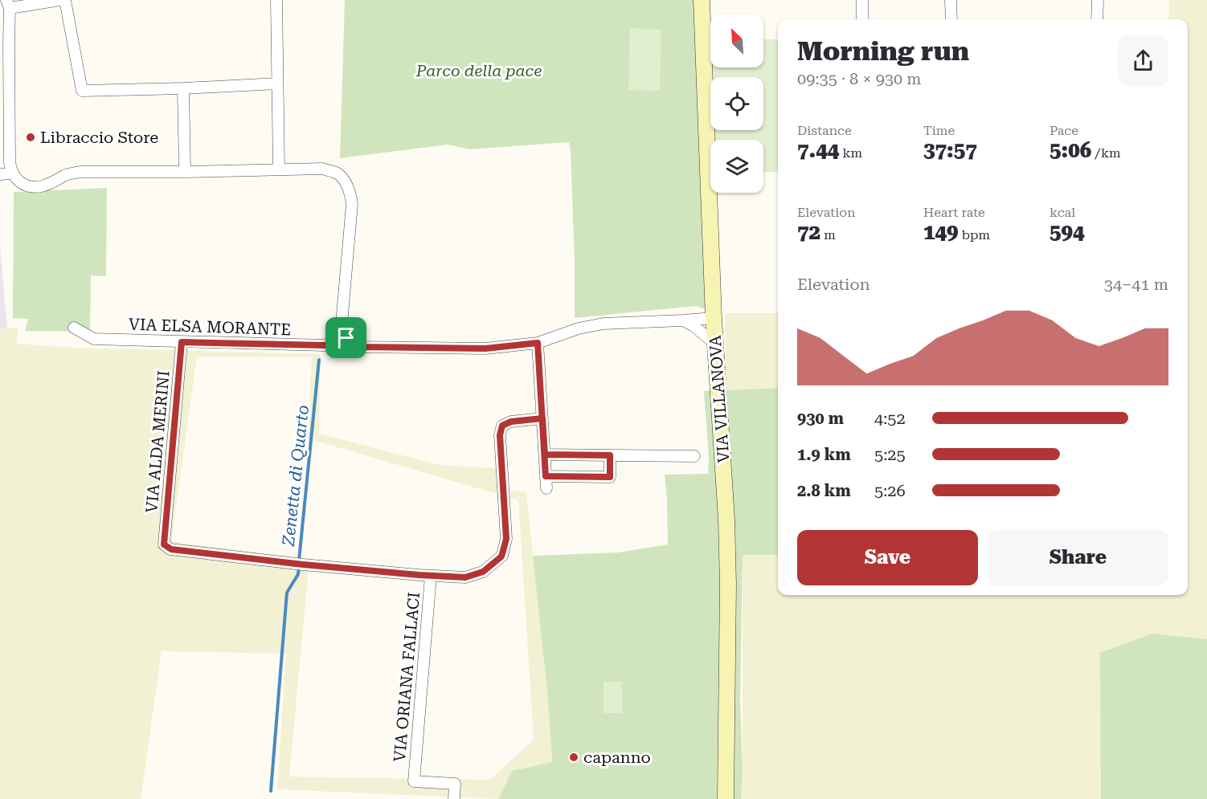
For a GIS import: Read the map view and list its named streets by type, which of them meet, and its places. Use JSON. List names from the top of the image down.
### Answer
{
  "streets": {
    "main road": ["VIA VILLANOVA"],
    "street": ["VIA ELSA MORANTE", "VIA ALDA MERINI", "VIA ORIANA FALLACI"]
  },
  "crossings": [
    ["VIA ELSA MORANTE", "VIA ALDA MERINI"],
    ["VIA ALDA MERINI", "VIA ORIANA FALLACI"]
  ],
  "water": ["Zenetta di Quarto"],
  "parks": ["Parco della pace"],
  "places": ["Libraccio Store", "capanno"],
  "north": "top left",
  "page": {
    "heading": ["Morning run", "09:35 · 8 × 930 m"],
    "stats": [
      ["Distance", "7.44 km"],
      ["Time", "37:57"],
      ["Pace", "5:06 /km"],
      ["Elevation", "72 m"],
      ["Heart rate", "149 bpm"],
      ["kcal", "594"]
    ],
    "chart": ["Elevation", "34–41 m"],
    "list": [
      {
        "name": "930 m",
        "note": "4:52"
      },
      {
        "name": "1.9 km",
        "note": "5:25"
      },
      {
        "name": "2.8 km",
        "note": "5:26"
      }
    ],
    "buttons": ["Save", "Share"]
  }
}
